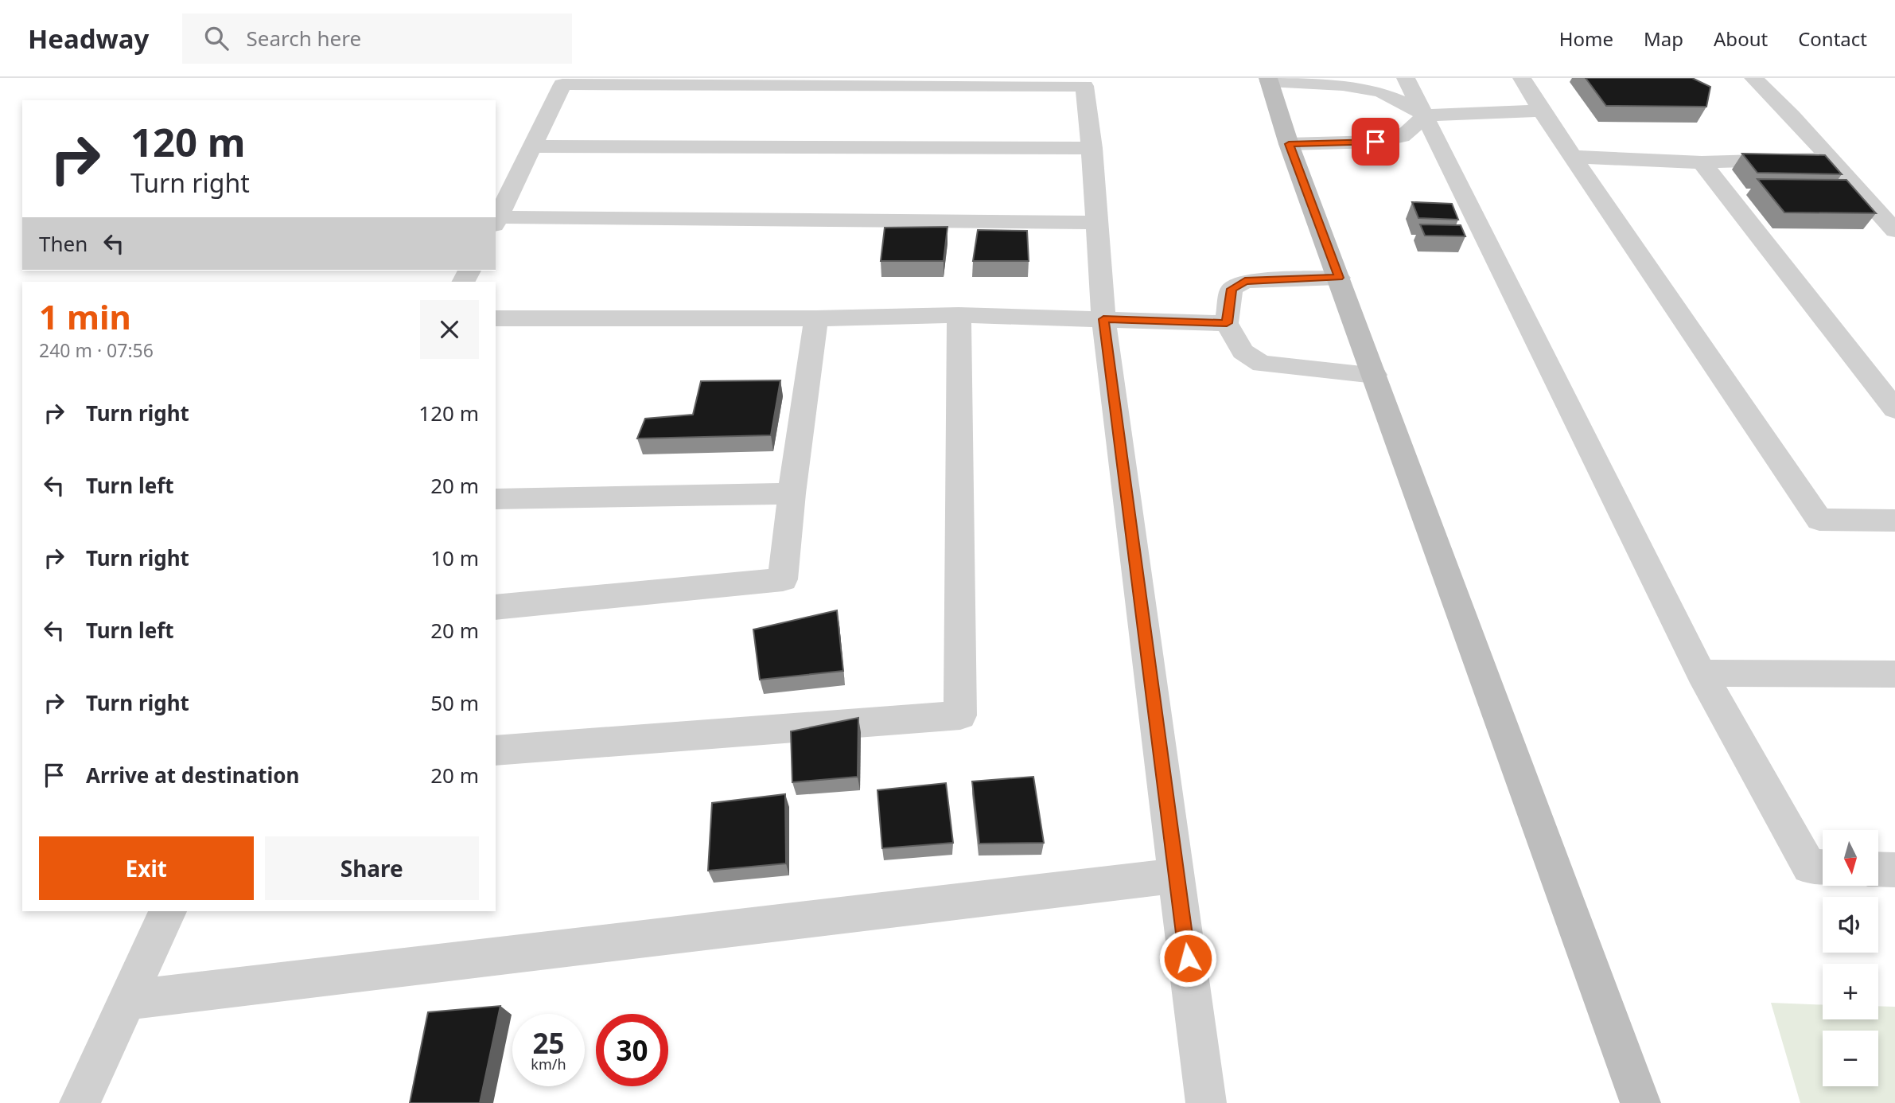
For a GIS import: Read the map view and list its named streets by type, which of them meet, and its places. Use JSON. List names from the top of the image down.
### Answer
{
  "north": "bottom",
  "page": {
    "header": "Headway",
    "search": "Search here",
    "nav": [
      "Home",
      "Map",
      "About",
      "Contact"
    ],
    "turn": ["120 m", "Turn right"],
    "then": "Then",
    "heading": ["1 min", "240 m · 07:56"],
    "list": [
      {
        "name": "Turn right",
        "value": "120 m"
      },
      {
        "name": "Turn left",
        "value": "20 m"
      },
      {
        "name": "Turn right",
        "value": "10 m"
      },
      {
        "name": "Turn left",
        "value": "20 m"
      },
      {
        "name": "Turn right",
        "value": "50 m"
      },
      {
        "name": "Arrive at destination",
        "value": "20 m"
      }
    ],
    "buttons": ["Exit", "Share"],
    "map_buttons": ["+", "−"],
    "speed": "25 km/h",
    "limit": "30"
  }
}
